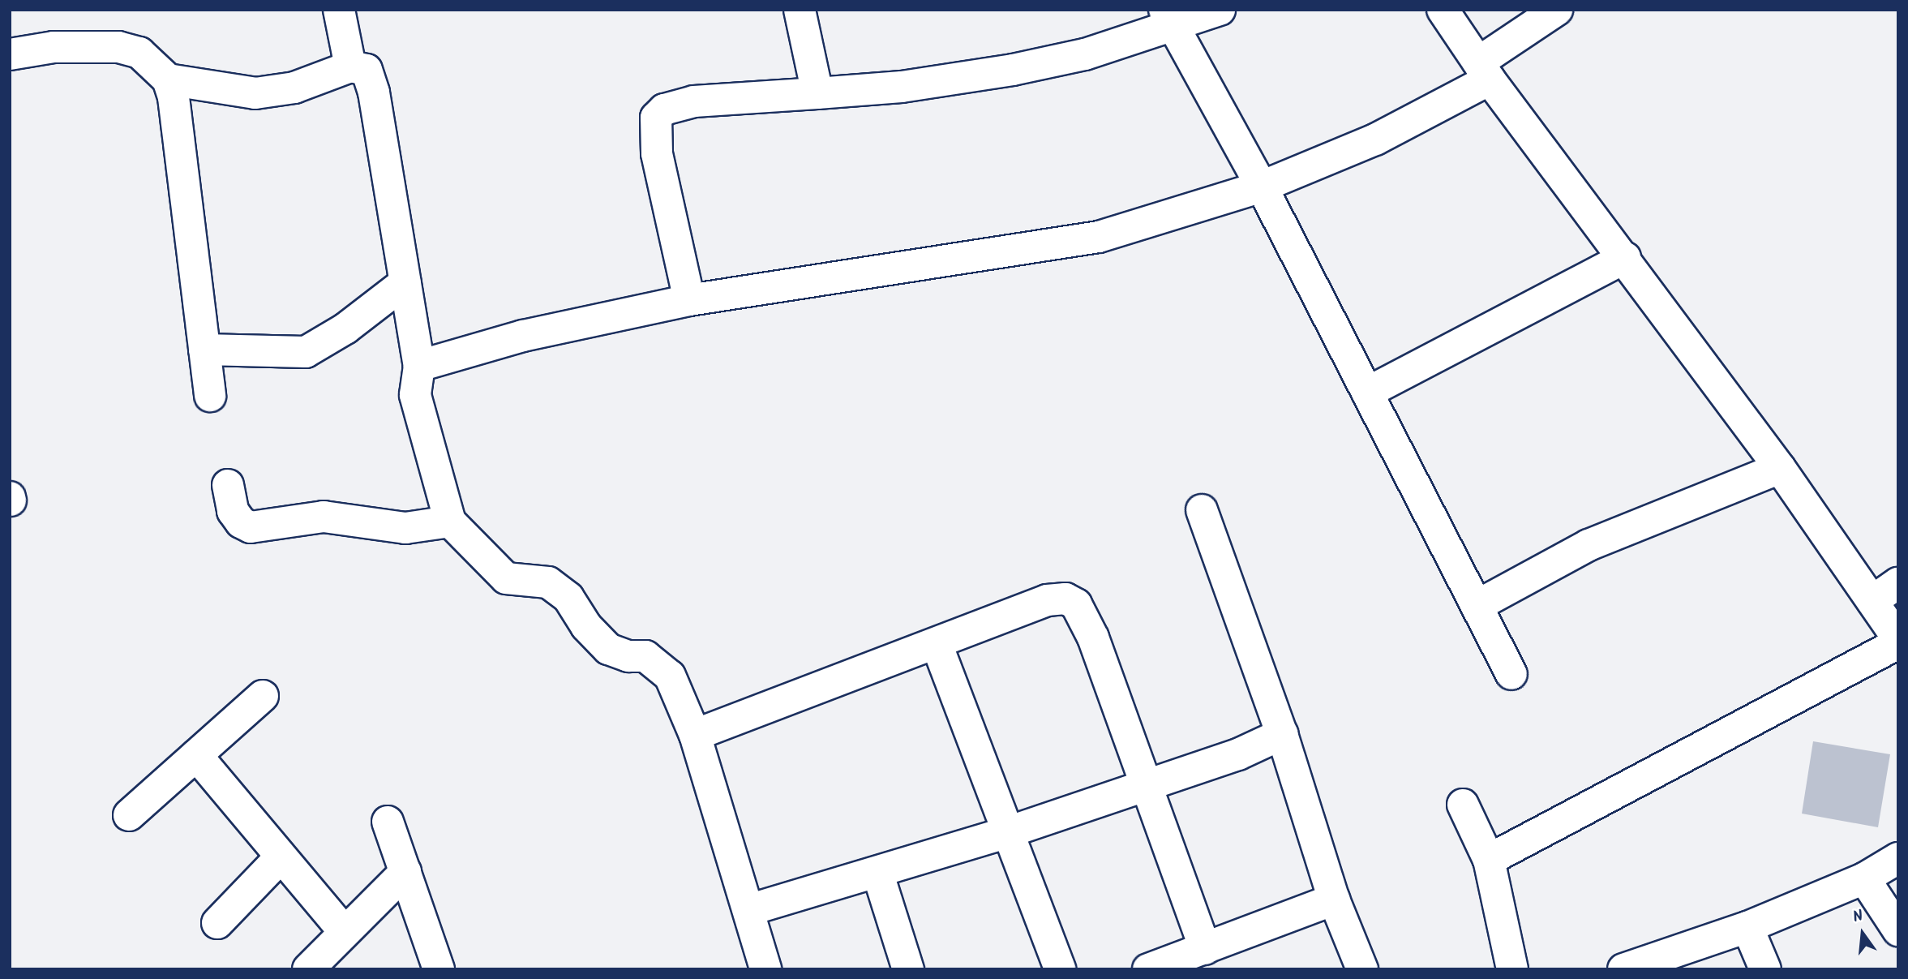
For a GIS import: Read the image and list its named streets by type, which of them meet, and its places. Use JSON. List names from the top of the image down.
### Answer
{
  "north": "top"
}
